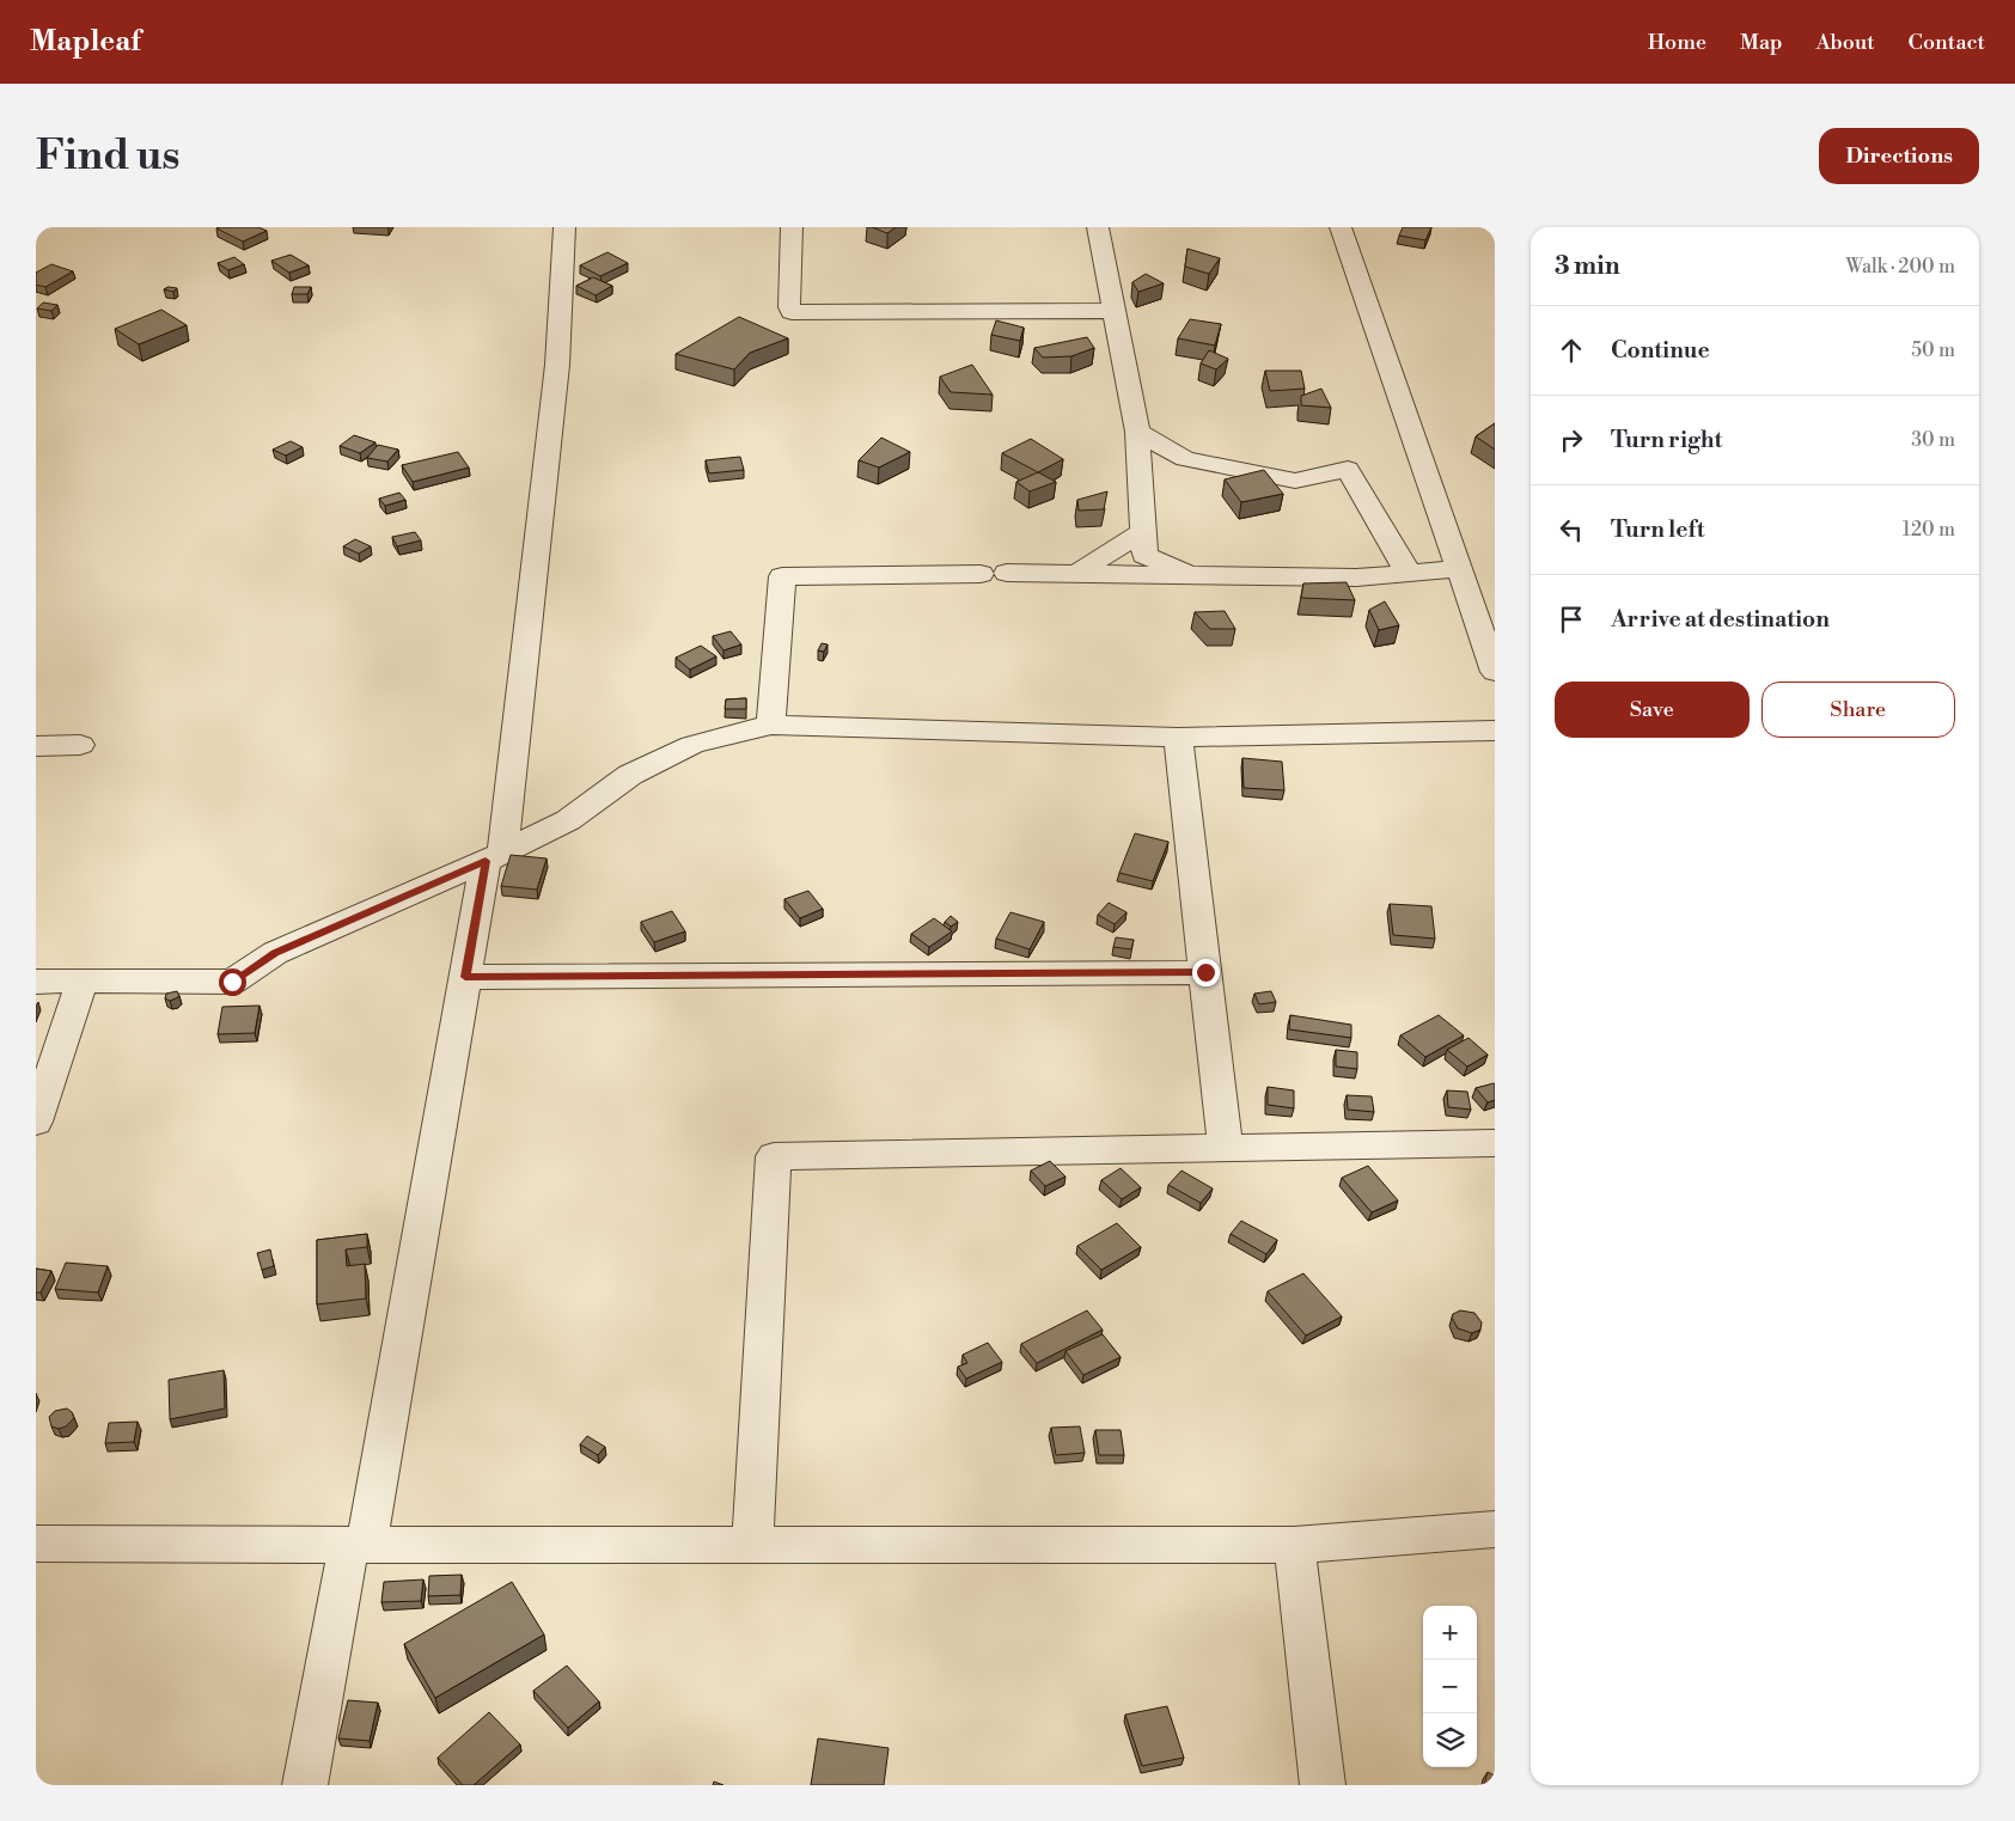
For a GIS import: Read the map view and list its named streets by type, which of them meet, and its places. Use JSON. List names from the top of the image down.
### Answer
{
  "page": {
    "header": "Mapleaf",
    "nav": [
      "Home",
      "Map",
      "About",
      "Contact"
    ],
    "buttons": [
      "Directions",
      ["Save", "Share"]
    ],
    "title": "Find us",
    "heading": ["3 min", "Walk · 200 m"],
    "list": [
      ["Continue", "50 m"],
      ["Turn right", "30 m"],
      ["Turn left", "120 m"],
      "Arrive at destination"
    ],
    "map_buttons": ["+", "−"]
  }
}
